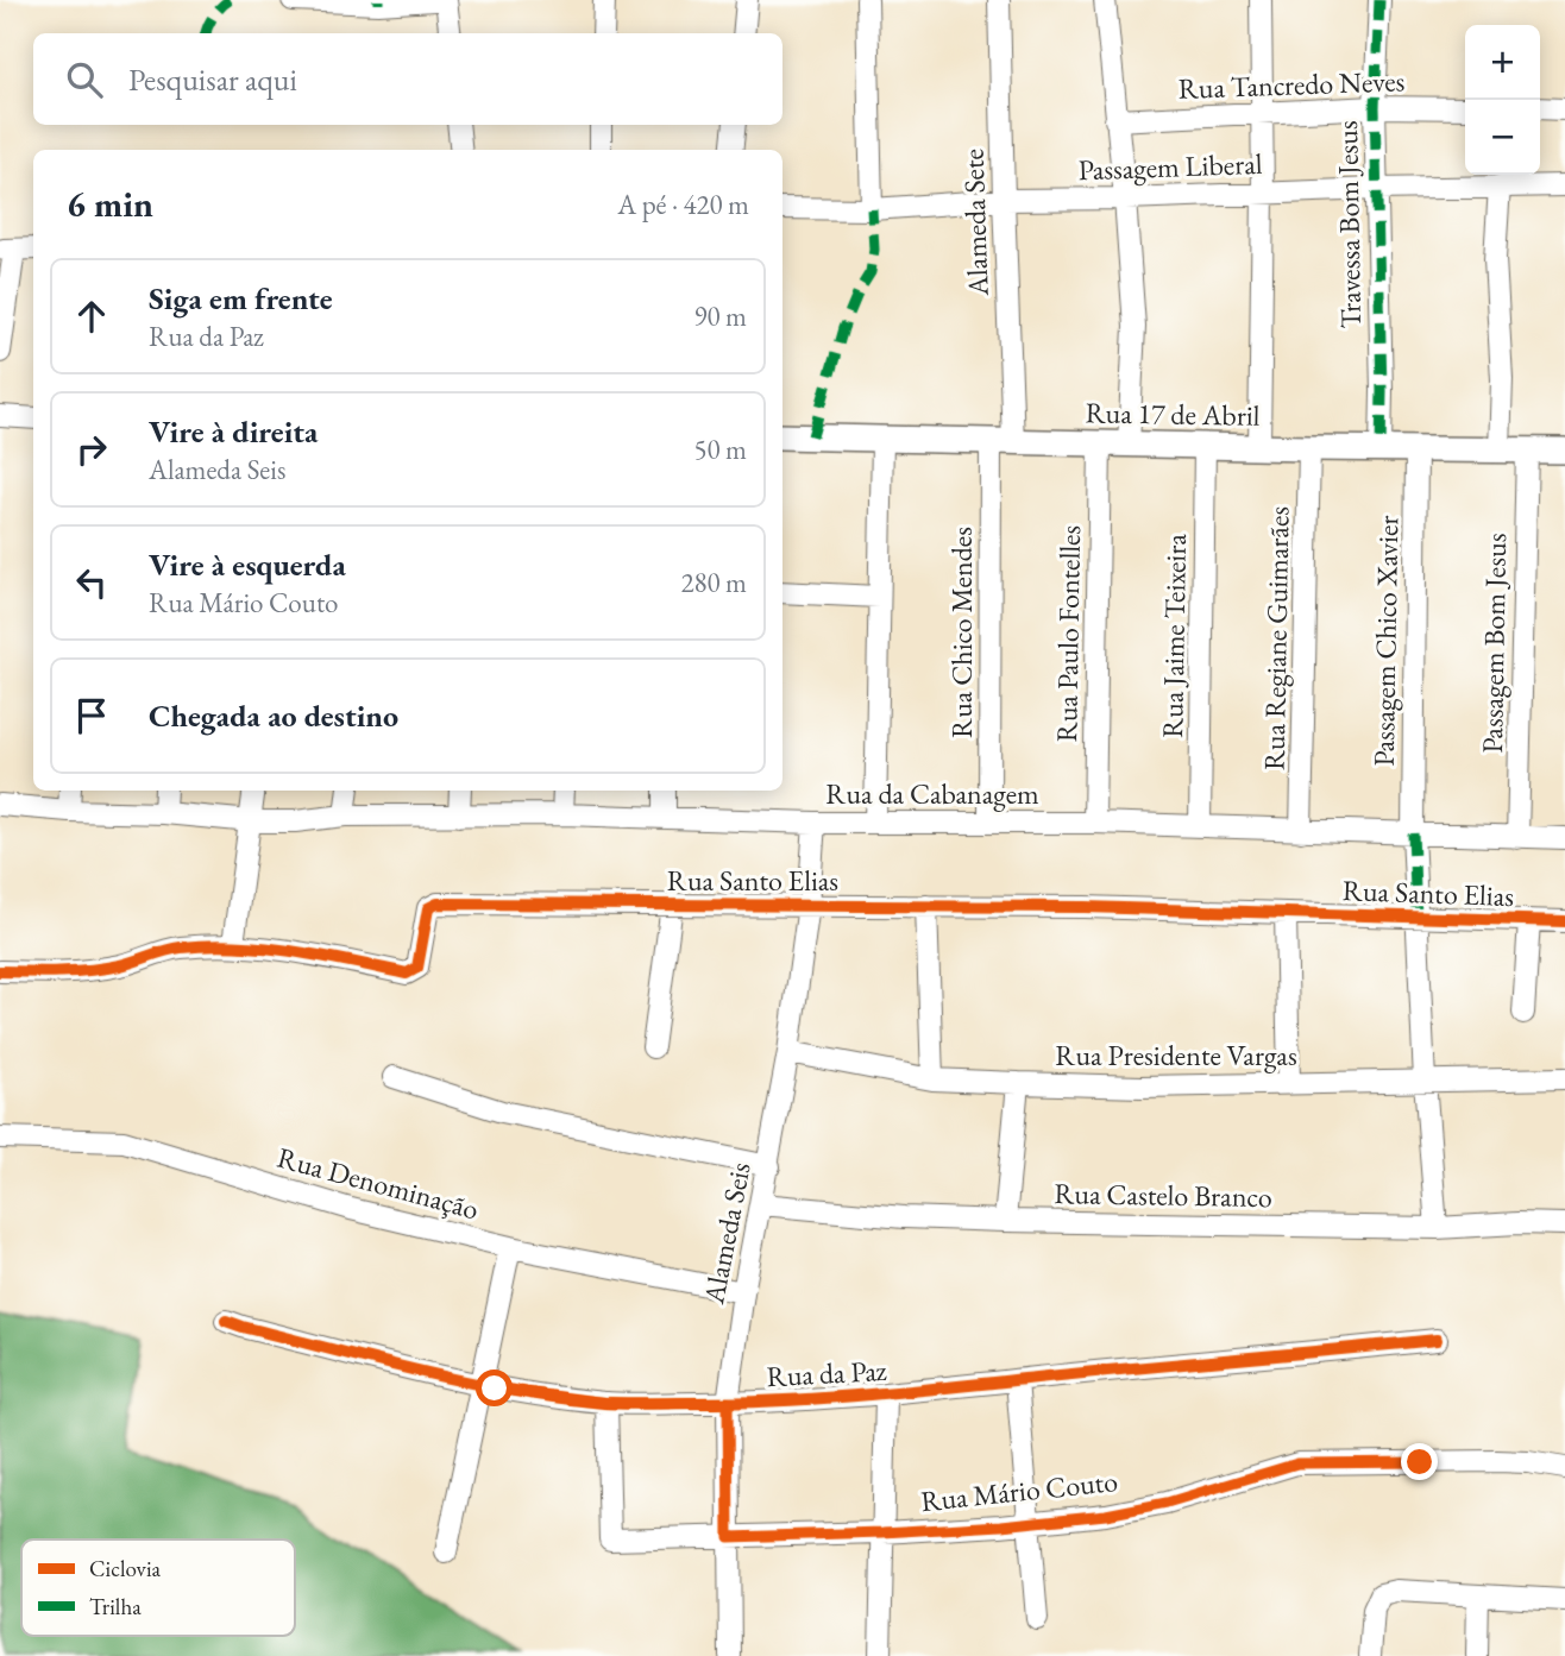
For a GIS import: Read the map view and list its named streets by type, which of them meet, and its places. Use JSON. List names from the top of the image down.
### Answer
{
  "streets": {
    "street": [
      "Rua Tancredo Neves",
      "Passagem Liberal",
      "Alameda Sete",
      "Travessa Bom Jesus",
      "Rua 17 de Abril",
      "Rua Chico Mendes",
      "Rua Paulo Fontelles",
      "Rua Jaime Teixeira",
      "Rua Regiane Guimarães",
      "Passagem Chico Xavier",
      "Passagem Bom Jesus",
      "Rua da Cabanagem",
      "Rua Santo Elias",
      "Rua Presidente Vargas",
      "Rua Denominação",
      "Rua Castelo Branco",
      "Alameda Seis",
      "Rua da Paz",
      "Rua Mário Couto"
    ]
  },
  "crossings": [
    ["Rua Tancredo Neves", "Travessa Bom Jesus"],
    ["Passagem Liberal", "Alameda Sete"],
    ["Passagem Liberal", "Travessa Bom Jesus"],
    ["Alameda Sete", "Rua 17 de Abril"],
    ["Alameda Sete", "Rua Chico Mendes"],
    ["Travessa Bom Jesus", "Rua 17 de Abril"],
    ["Rua 17 de Abril", "Rua Chico Mendes"],
    ["Rua 17 de Abril", "Rua Paulo Fontelles"],
    ["Rua 17 de Abril", "Rua Jaime Teixeira"],
    ["Rua 17 de Abril", "Rua Regiane Guimarães"],
    ["Rua 17 de Abril", "Passagem Chico Xavier"],
    ["Rua 17 de Abril", "Passagem Bom Jesus"],
    ["Rua Chico Mendes", "Rua da Cabanagem"],
    ["Rua Paulo Fontelles", "Rua da Cabanagem"],
    ["Rua Jaime Teixeira", "Rua da Cabanagem"],
    ["Rua Regiane Guimarães", "Rua da Cabanagem"],
    ["Passagem Chico Xavier", "Rua da Cabanagem"],
    ["Passagem Chico Xavier", "Rua Santo Elias"],
    ["Passagem Chico Xavier", "Rua Presidente Vargas"],
    ["Passagem Chico Xavier", "Rua Castelo Branco"],
    ["Passagem Bom Jesus", "Rua da Cabanagem"],
    ["Rua da Cabanagem", "Alameda Seis"],
    ["Rua Santo Elias", "Alameda Seis"],
    ["Rua Presidente Vargas", "Alameda Seis"],
    ["Rua Denominação", "Alameda Seis"],
    ["Rua Castelo Branco", "Alameda Seis"],
    ["Alameda Seis", "Rua da Paz"],
    ["Alameda Seis", "Rua Mário Couto"],
    ["Rua da Paz", "Rua Mário Couto"]
  ],
  "legend": ["Ciclovia", "Trilha"],
  "page": {
    "map_buttons": ["+", "−"],
    "search": "Pesquisar aqui",
    "heading": ["6 min", "A pé · 420 m"],
    "list": [
      ["Siga em frente", "Rua da Paz", "90 m"],
      ["Vire à direita", "Alameda Seis", "50 m"],
      ["Vire à esquerda", "Rua Mário Couto", "280 m"],
      "Chegada ao destino"
    ]
  }
}
